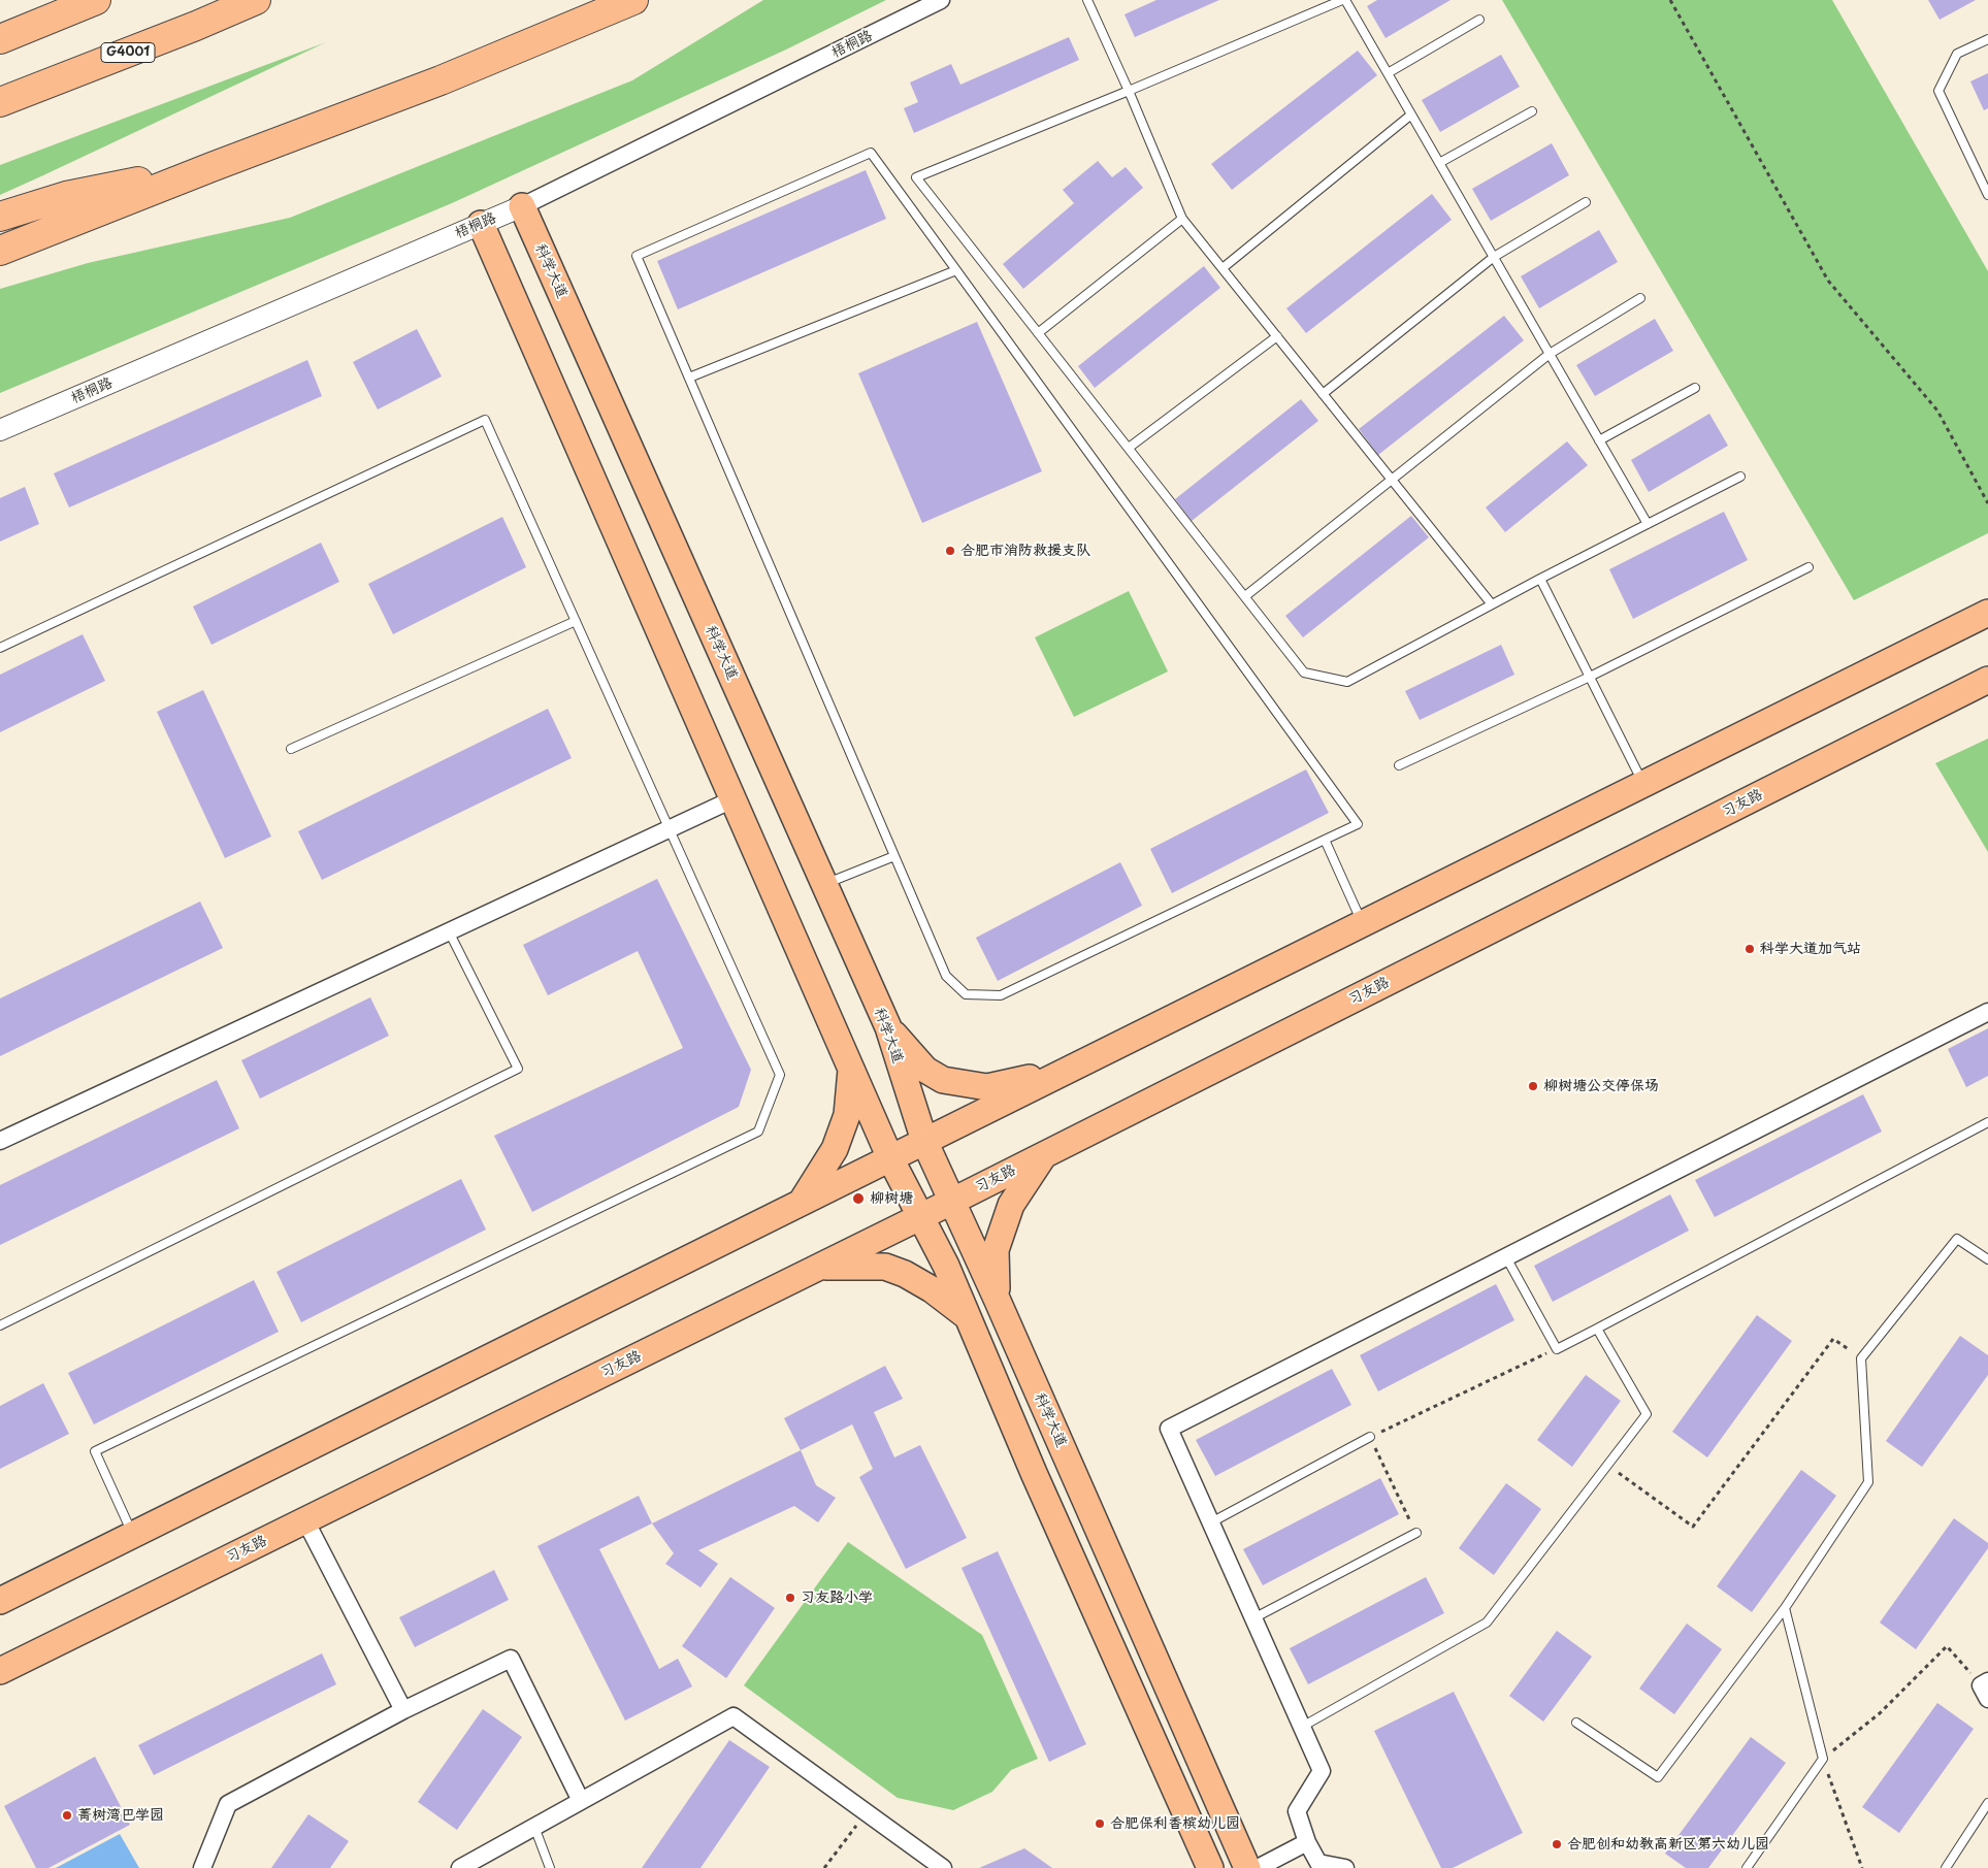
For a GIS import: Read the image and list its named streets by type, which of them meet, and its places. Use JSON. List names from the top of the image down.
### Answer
{
  "streets": {
    "highway": ["G4001"],
    "main road": ["科学大道", "习友路"],
    "street": ["梧桐路"]
  },
  "crossings": [
    ["梧桐路", "科学大道"],
    ["科学大道", "习友路"]
  ],
  "places": [
    "合肥市消防救援支队",
    "科学大道加气站",
    "柳树塘公交停保场",
    "柳树塘",
    "习友路小学",
    "菁树湾巴学园",
    "合肥保利香槟幼儿园",
    "合肥创和幼教高新区第六幼儿园"
  ]
}
